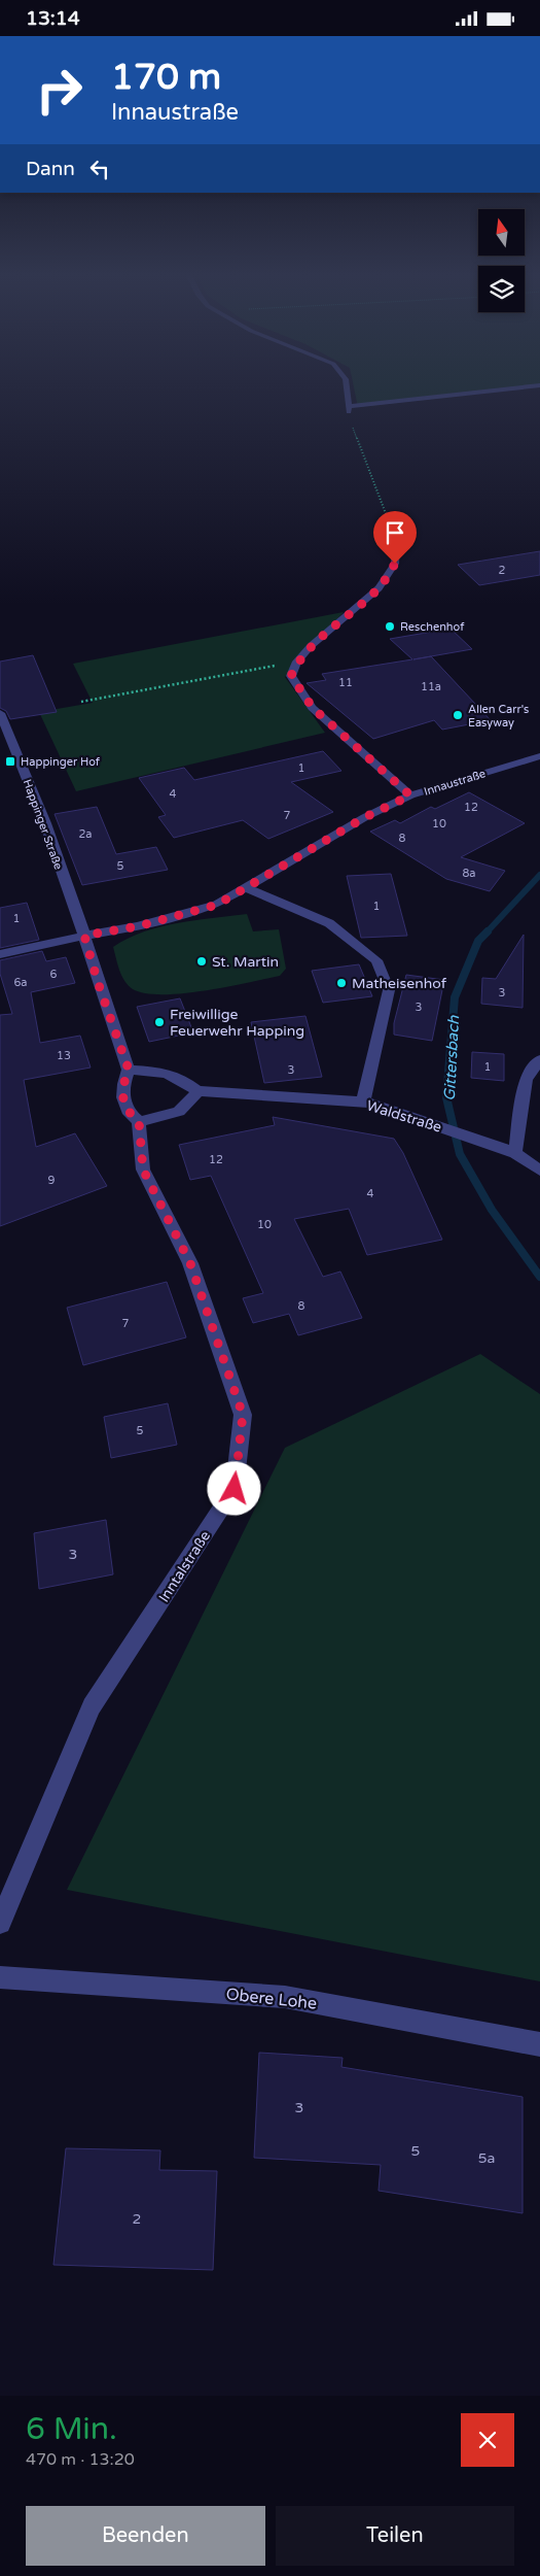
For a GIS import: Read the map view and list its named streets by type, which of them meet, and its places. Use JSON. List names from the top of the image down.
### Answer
{
  "streets": {
    "street": [
      "Innaustraße",
      "Happinger Straße",
      "Waldstraße",
      "Inntalstraße",
      "Obere Lohe"
    ]
  },
  "crossings": [
    ["Innaustraße", "Happinger Straße"]
  ],
  "water": ["Gittersbach"],
  "places": {
    "other": [
      "Reschenhof",
      "Allen Carr's Easyway",
      "St. Martin",
      "Matheisenhof",
      "Freiwillige Feuerwehr Happing"
    ],
    "transit": ["Happinger Hof"]
  },
  "house_numbers": [
    "2",
    "11",
    "11a",
    "1",
    "4",
    "12",
    "7",
    "10",
    "2a",
    "8",
    "5",
    "8a",
    "1",
    "1",
    "6",
    "6a",
    "3",
    "3",
    "13",
    "1",
    "3",
    "12",
    "9",
    "4",
    "10",
    "8",
    "7",
    "5",
    "3",
    "3",
    "5",
    "5a",
    "2"
  ],
  "north": "top",
  "page": {
    "status": "13:14",
    "turn": ["170 m", "Innaustraße"],
    "then": "Dann",
    "heading": ["6 Min.", "470 m · 13:20"],
    "buttons": ["Beenden", "Teilen"]
  }
}
